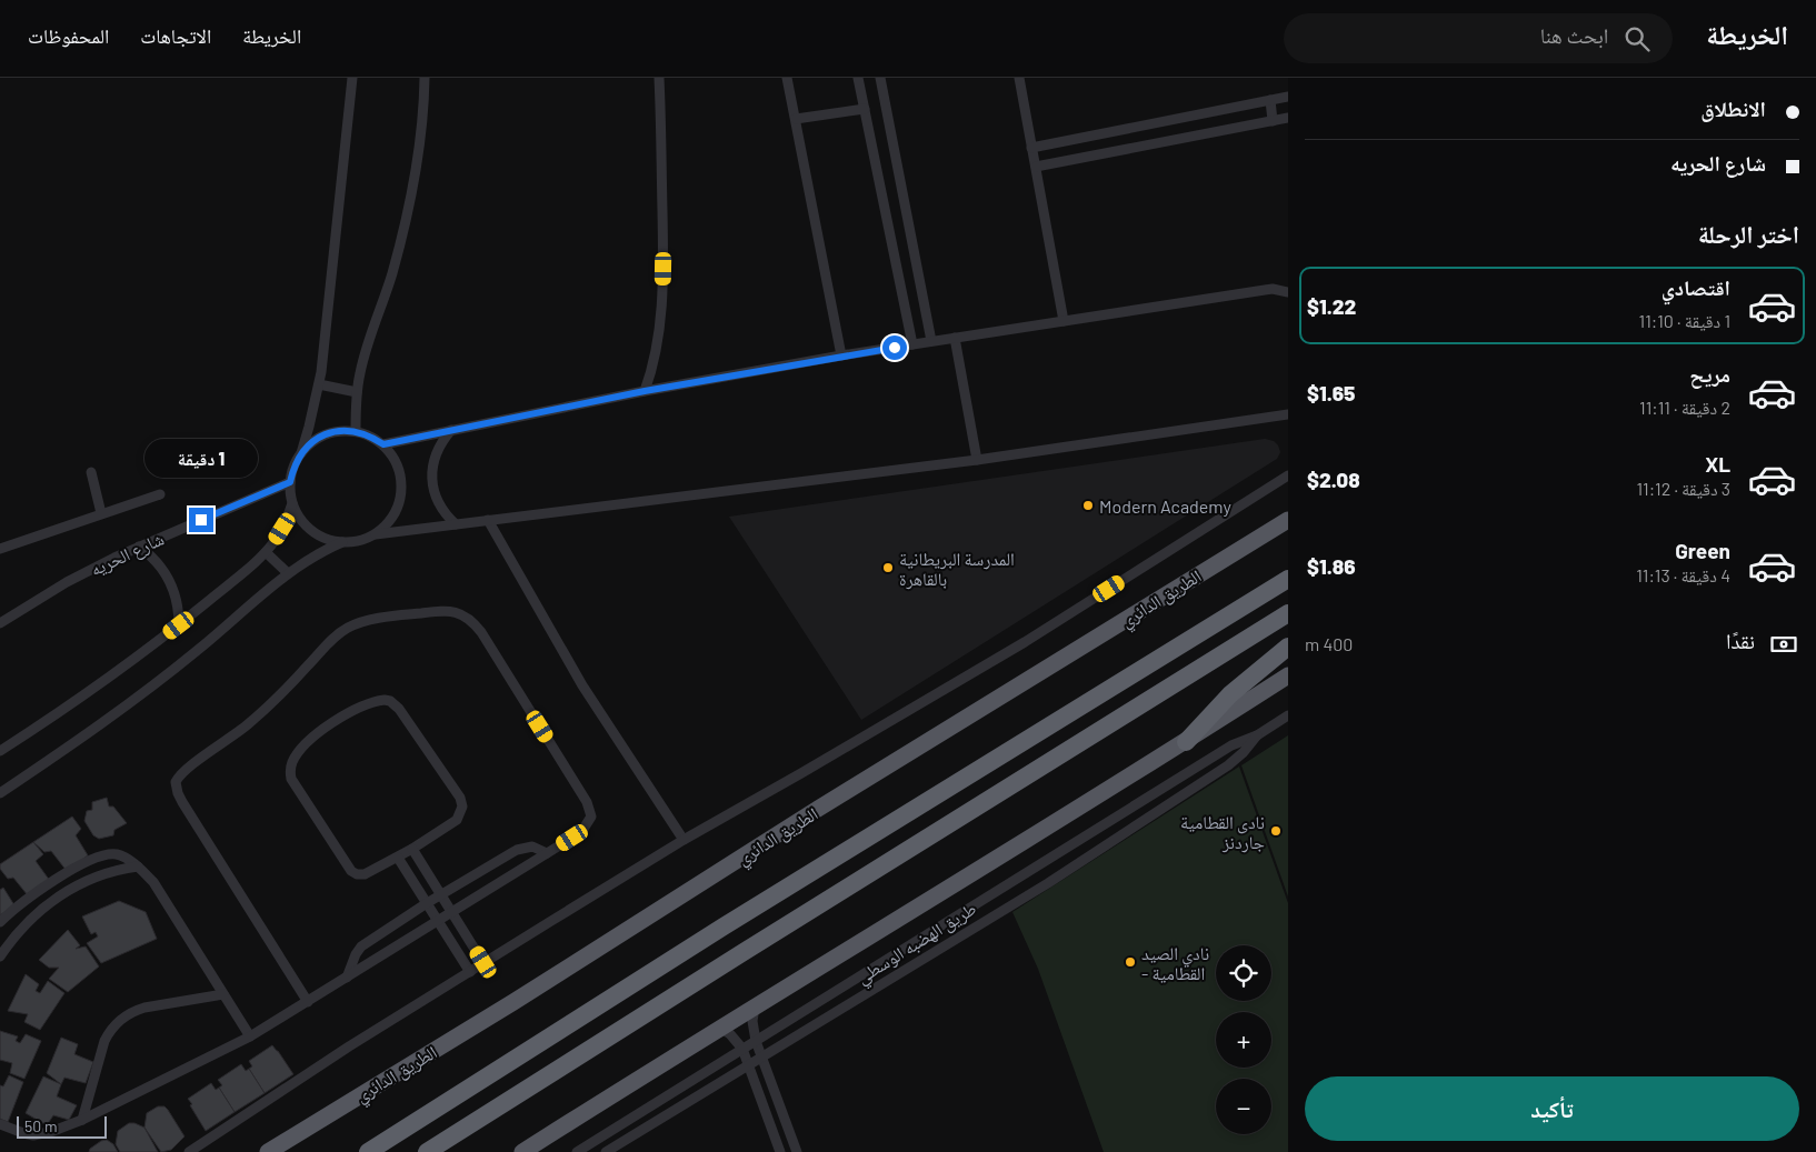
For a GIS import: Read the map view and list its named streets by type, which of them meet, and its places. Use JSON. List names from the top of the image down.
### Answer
{
  "streets": {
    "highway": ["الطريق الدائري"],
    "street": ["شارع الحريه", "طريق الهضبه الوسطي"]
  },
  "places": [
    "Modern Academy",
    "المدرسة البريطانية بالقاهرة",
    "نادى القطامية جاردنز",
    "نادي الصيد - القطامية"
  ],
  "scale_bar": "50 m",
  "page": {
    "header": "الخريطة",
    "search": "ابحث هنا",
    "nav": ["الخريطة", "الاتجاهات", "المحفوظات"],
    "banner": ["الانطلاق", "شارع الحريه"],
    "heading": "اختر الرحلة",
    "list": [
      {
        "name": "اقتصادي",
        "note": "1 دقيقة · 11:10",
        "value": "$1.22"
      },
      {
        "name": "مريح",
        "note": "2 دقيقة · 11:11",
        "value": "$1.65"
      },
      {
        "name": "XL",
        "note": "3 دقيقة · 11:12",
        "value": "$2.08"
      },
      {
        "name": "Green",
        "note": "4 دقيقة · 11:13",
        "value": "$1.86"
      }
    ],
    "bubble": "1 دقيقة",
    "pay": ["نقدًا", "400 m"],
    "map_buttons": ["+", "−"],
    "buttons": "تأكيد",
    "scale": "50 m"
  }
}
